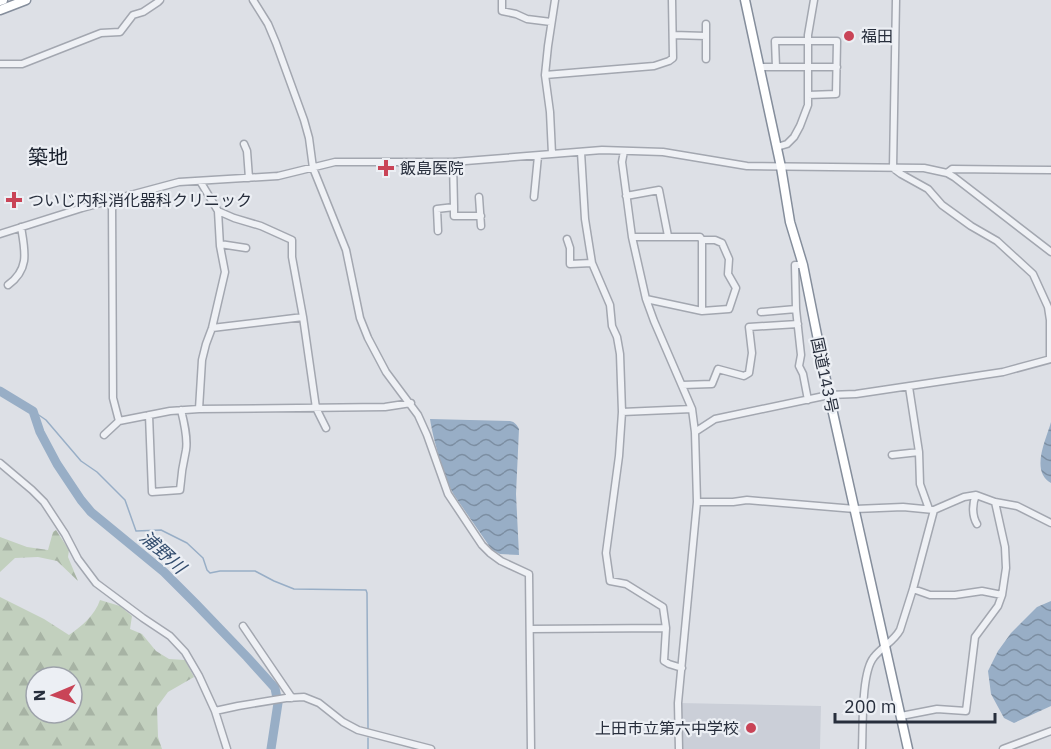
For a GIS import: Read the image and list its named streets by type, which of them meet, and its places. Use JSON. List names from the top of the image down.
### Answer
{
  "streets": {
    "highway": ["国道143号"]
  },
  "districts": ["築地"],
  "water": ["浦野川"],
  "places": {
    "other": ["福田", "上田市立第六中学校"],
    "health": ["飯島医院", "ついじ内科消化器科クリニック"]
  },
  "scale_bar": "200 m",
  "north": "left"
}
